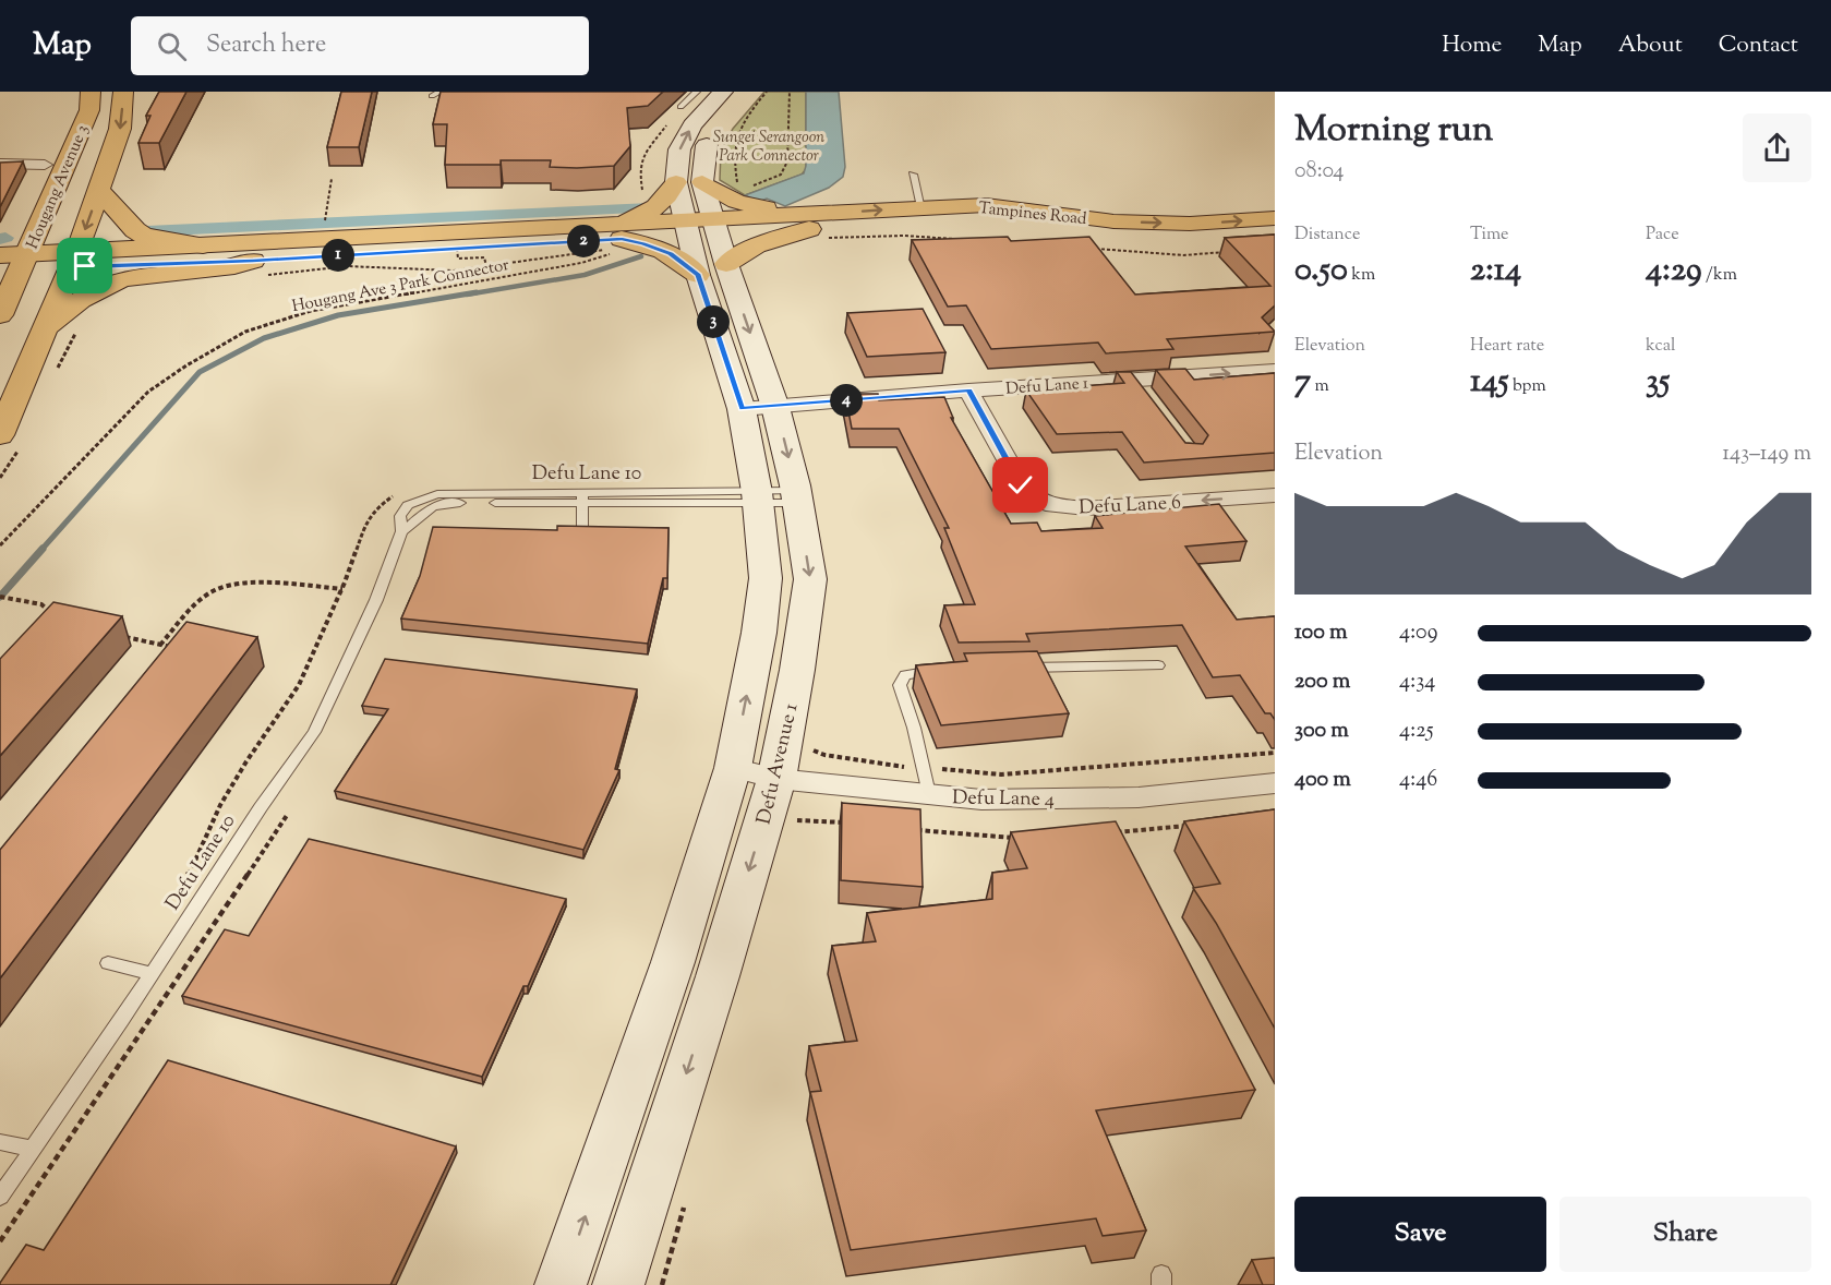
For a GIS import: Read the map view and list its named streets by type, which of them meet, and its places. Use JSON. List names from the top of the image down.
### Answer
{
  "streets": {
    "main road": ["Hougang Avenue 3", "Tampines Road", "Defu Avenue 1"],
    "street": ["Defu Lane 1", "Defu Lane 6", "Defu Lane 4"],
    "lane": ["Defu Lane 10"],
    "path": ["Hougang Ave 3 Park Connector"]
  },
  "crossings": [
    ["Hougang Avenue 3", "Tampines Road"],
    ["Tampines Road", "Hougang Ave 3 Park Connector"],
    ["Tampines Road", "Defu Avenue 1"],
    ["Defu Lane 1", "Defu Lane 6"],
    ["Defu Lane 1", "Defu Avenue 1"],
    ["Defu Lane 10", "Defu Avenue 1"],
    ["Defu Avenue 1", "Defu Lane 4"]
  ],
  "one_way": ["Defu Lane 6"],
  "parks": ["Sungei Serangoon Park Connector"],
  "page": {
    "header": "Map",
    "search": "Search here",
    "nav": [
      "Home",
      "Map",
      "About",
      "Contact"
    ],
    "heading": ["Morning run", "08:04"],
    "stats": [
      ["Distance", "0.50 km"],
      ["Time", "2:14"],
      ["Pace", "4:29 /km"],
      ["Elevation", "7 m"],
      ["Heart rate", "145 bpm"],
      ["kcal", "35"]
    ],
    "pins": [
      "2",
      "1",
      "3",
      "4"
    ],
    "chart": ["Elevation", "143–149 m"],
    "list": [
      {
        "name": "100 m",
        "note": "4:09"
      },
      {
        "name": "200 m",
        "note": "4:34"
      },
      {
        "name": "300 m",
        "note": "4:25"
      },
      {
        "name": "400 m",
        "note": "4:46"
      }
    ],
    "buttons": ["Save", "Share"]
  }
}
